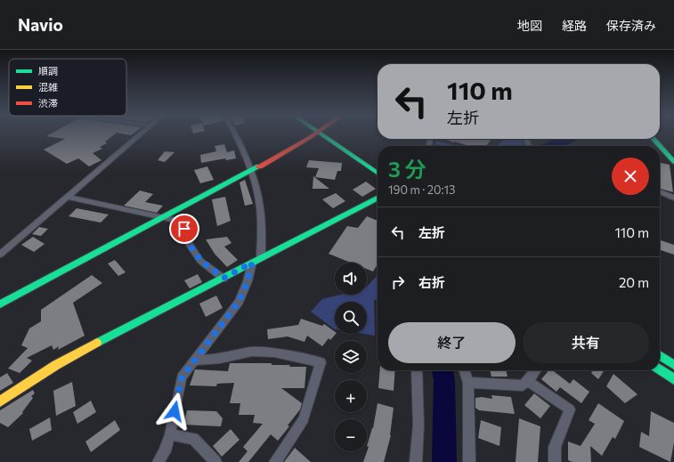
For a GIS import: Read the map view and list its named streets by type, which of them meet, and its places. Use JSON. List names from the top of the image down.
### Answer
{
  "legend": ["順調", "混雑", "渋滞"],
  "page": {
    "header": "Navio",
    "nav": ["地図", "経路", "保存済み"],
    "turn": ["110 m", "左折"],
    "heading": ["3 分", "190 m · 20:13"],
    "list": [
      {
        "name": "左折",
        "value": "110 m"
      },
      {
        "name": "右折",
        "value": "20 m"
      }
    ],
    "map_buttons": ["+", "−"],
    "buttons": ["終了", "共有"]
  }
}
